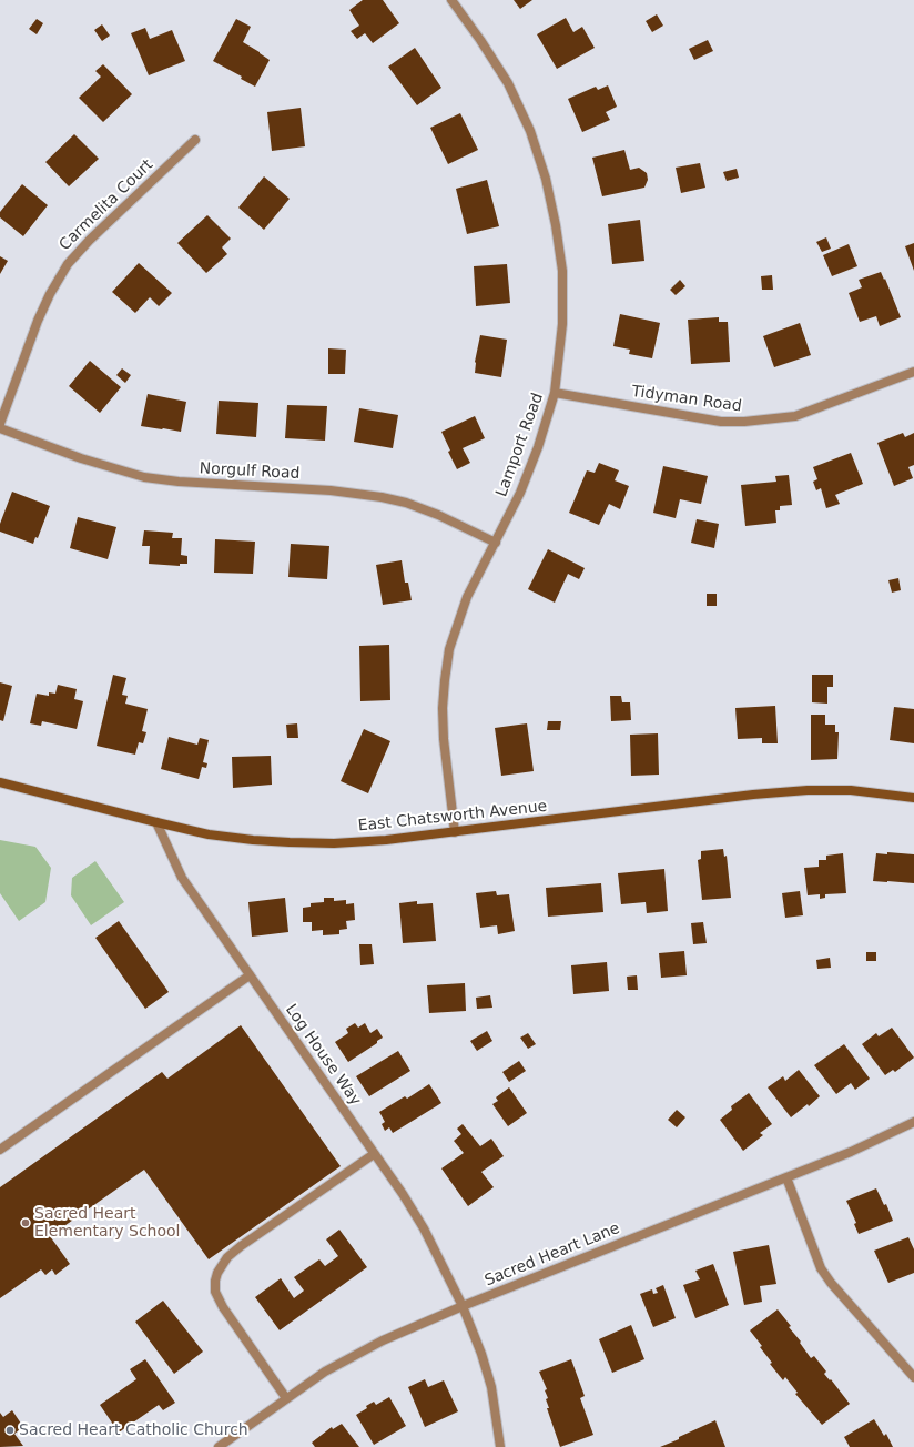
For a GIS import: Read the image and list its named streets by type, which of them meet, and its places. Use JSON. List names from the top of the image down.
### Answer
{
  "streets": {
    "street": [
      "Carmelita Court",
      "Tidyman Road",
      "Lamport Road",
      "Norgulf Road",
      "East Chatsworth Avenue",
      "Log House Way",
      "Sacred Heart Lane"
    ]
  },
  "crossings": [
    ["Tidyman Road", "Lamport Road"],
    ["Lamport Road", "Norgulf Road"],
    ["Lamport Road", "East Chatsworth Avenue"],
    ["East Chatsworth Avenue", "Log House Way"],
    ["Log House Way", "Sacred Heart Lane"]
  ],
  "places": ["Sacred Heart Elementary School", "Sacred Heart Catholic Church"]
}
